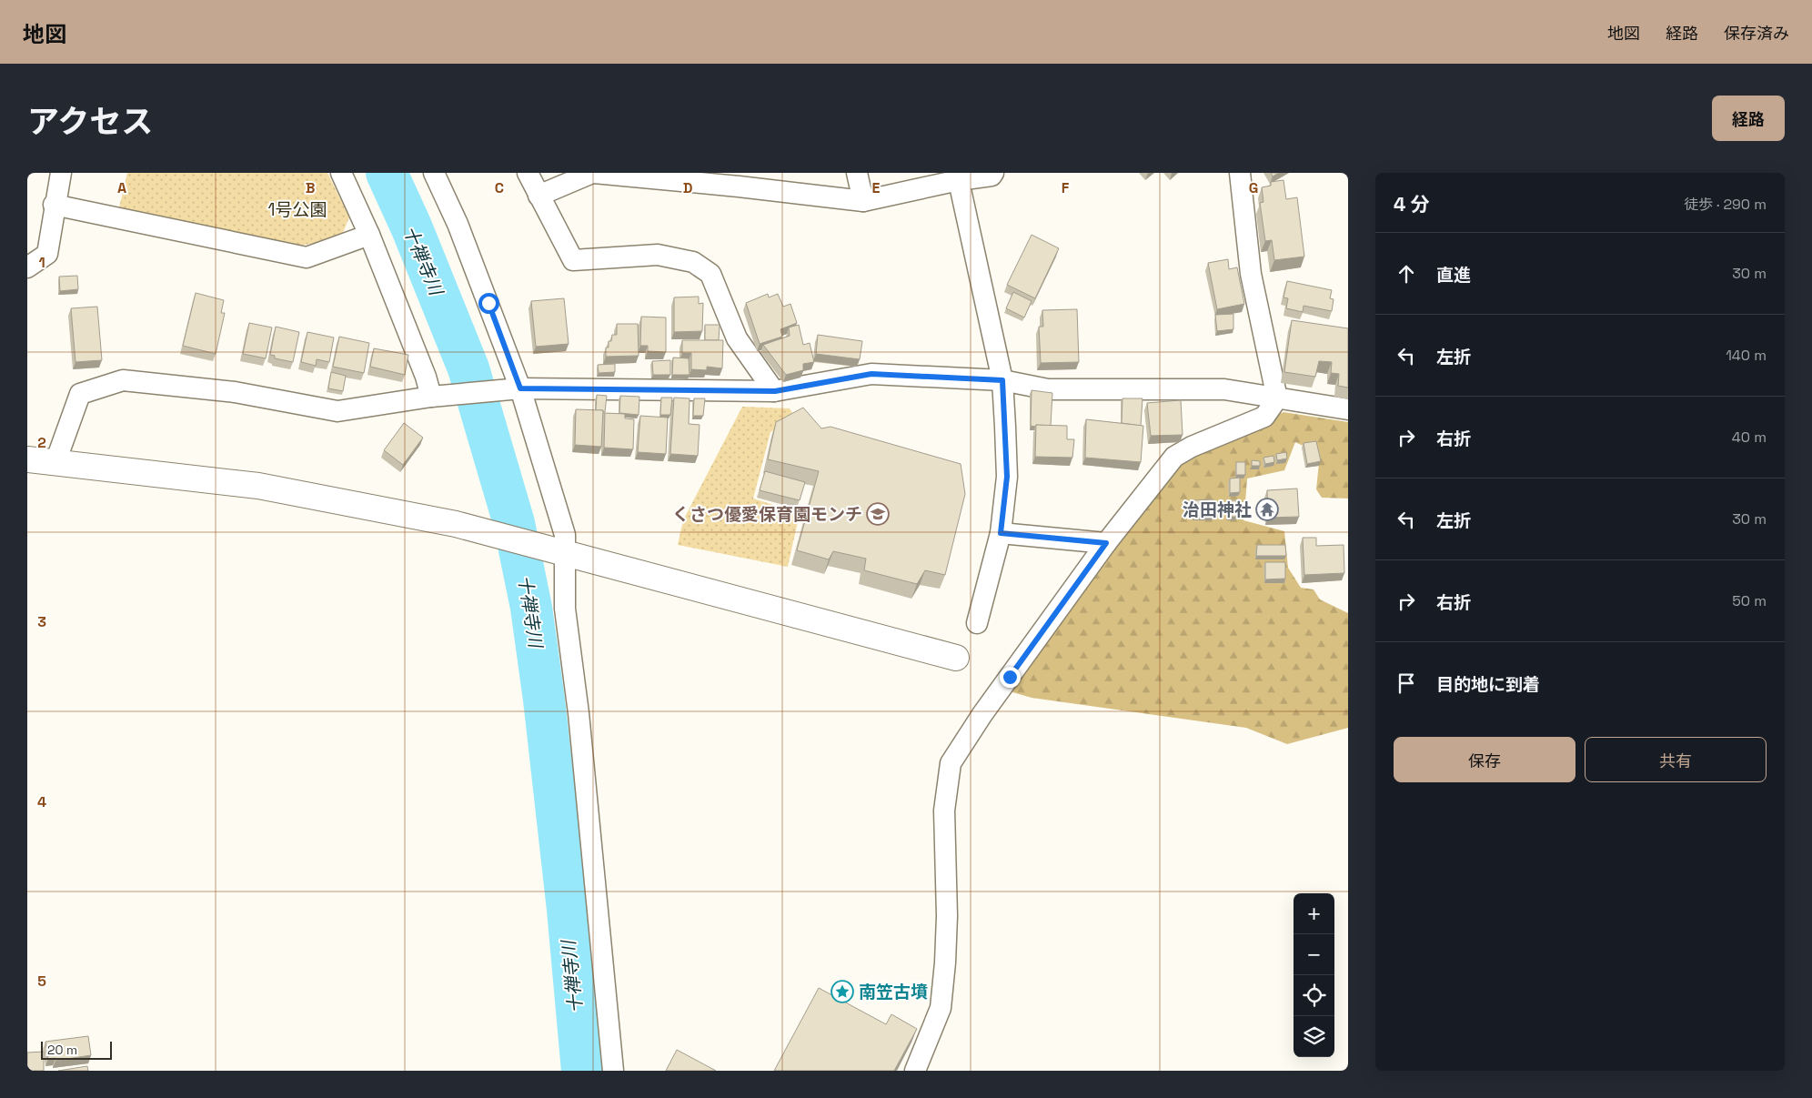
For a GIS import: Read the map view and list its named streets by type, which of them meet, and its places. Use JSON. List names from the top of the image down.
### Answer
{
  "water": ["十禅寺川"],
  "parks": ["1号公園"],
  "places": {
    "temple": ["治田神社"],
    "school or university": ["くさつ優愛保育園モンチ"],
    "place": ["南笠古墳"]
  },
  "scale_bar": "20 m",
  "page": {
    "header": "地図",
    "nav": ["地図", "経路", "保存済み"],
    "title": "アクセス",
    "buttons": [
      "経路",
      ["保存", "共有"]
    ],
    "heading": ["4 分", "徒歩 · 290 m"],
    "list": [
      ["直進", "30 m"],
      ["左折", "140 m"],
      ["右折", "40 m"],
      ["左折", "30 m"],
      ["右折", "50 m"],
      "目的地に到着"
    ],
    "map_buttons": ["+", "−"],
    "scale": "20 m"
  },
  "grid": {
    "columns": [
      "A",
      "B",
      "C",
      "D",
      "E",
      "F",
      "G"
    ],
    "rows": [
      "1",
      "2",
      "3",
      "4",
      "5"
    ]
  }
}
